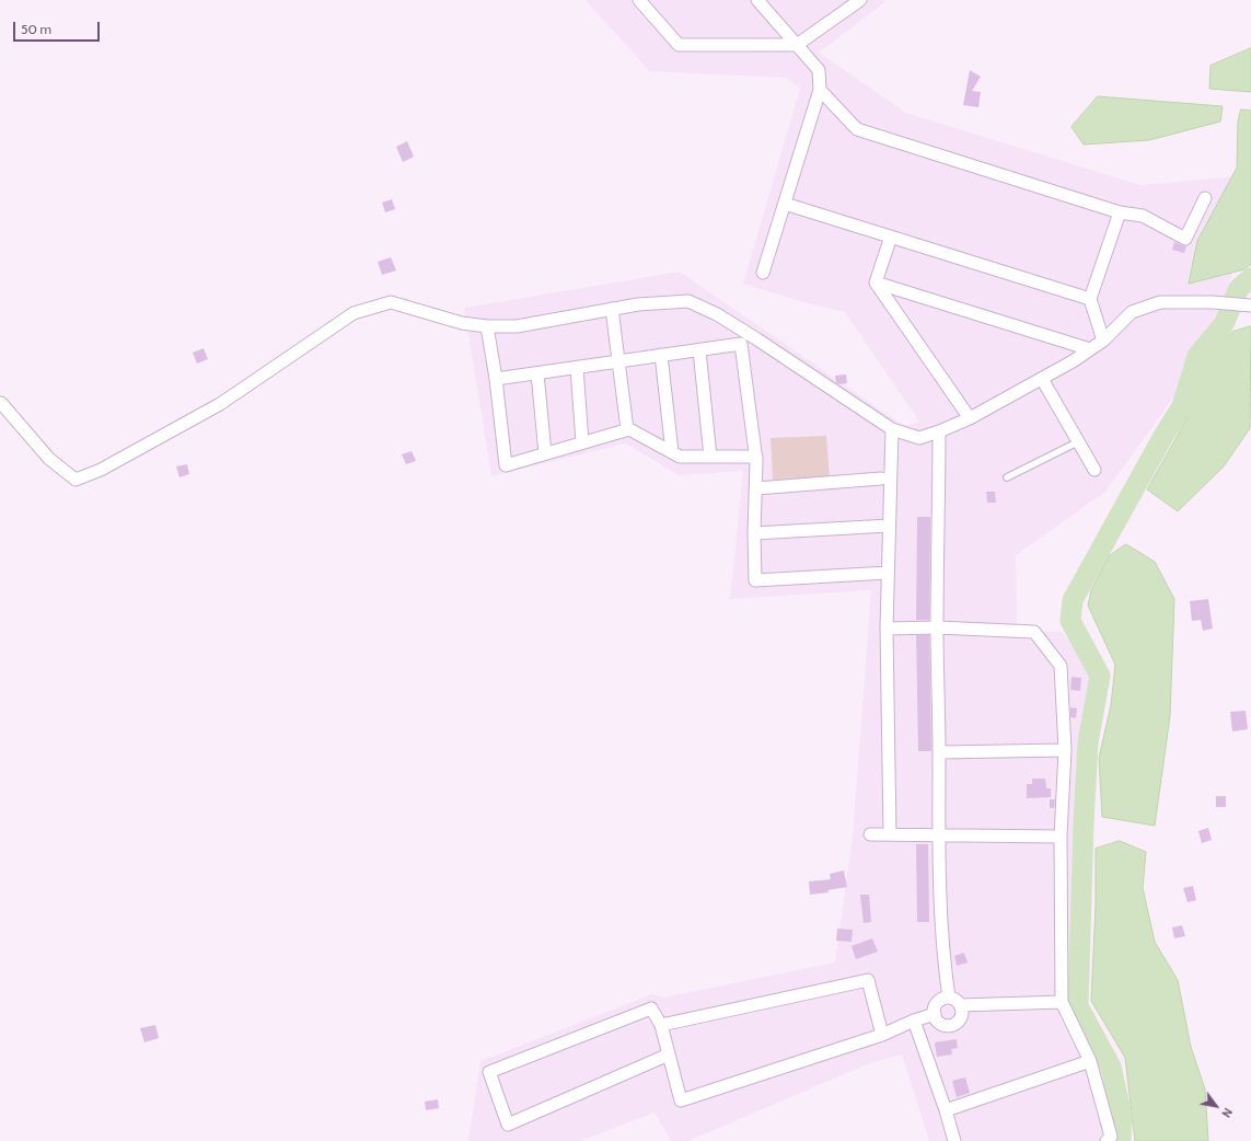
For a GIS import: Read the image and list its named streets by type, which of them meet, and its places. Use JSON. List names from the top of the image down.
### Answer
{
  "scale_bar": "50 m",
  "north": "bottom right"
}
